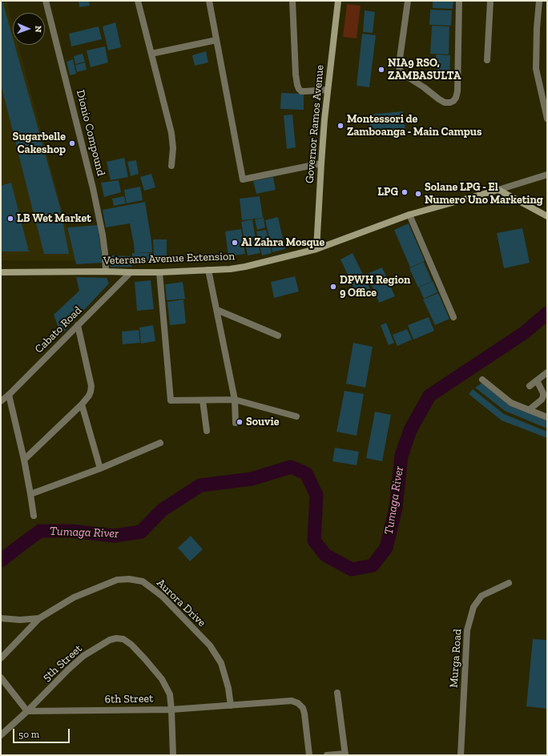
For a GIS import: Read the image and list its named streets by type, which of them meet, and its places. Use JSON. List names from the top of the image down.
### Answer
{
  "streets": {
    "main road": ["Governor Ramos Avenue", "Veterans Avenue Extension"],
    "street": [
      "Dionio Compound",
      "Cabato Road",
      "Aurora Drive",
      "Murga Road",
      "5th Street",
      "6th Street"
    ]
  },
  "crossings": [
    ["Governor Ramos Avenue", "Veterans Avenue Extension"],
    ["Dionio Compound", "Veterans Avenue Extension"],
    ["Veterans Avenue Extension", "Cabato Road"],
    ["Aurora Drive", "6th Street"],
    ["5th Street", "6th Street"]
  ],
  "water": ["Tumaga River"],
  "places": [
    "NIA9 RSO, ZAMBASULTA",
    "Montessori de Zamboanga - Main Campus",
    "Sugarbelle Cakeshop",
    "LPG",
    "Solane LPG - El Numero Uno Marketing",
    "LB Wet Market",
    "Al Zahra Mosque",
    "DPWH Region 9 Office",
    "Souvie"
  ],
  "scale_bar": "50 m",
  "north": "right"
}
